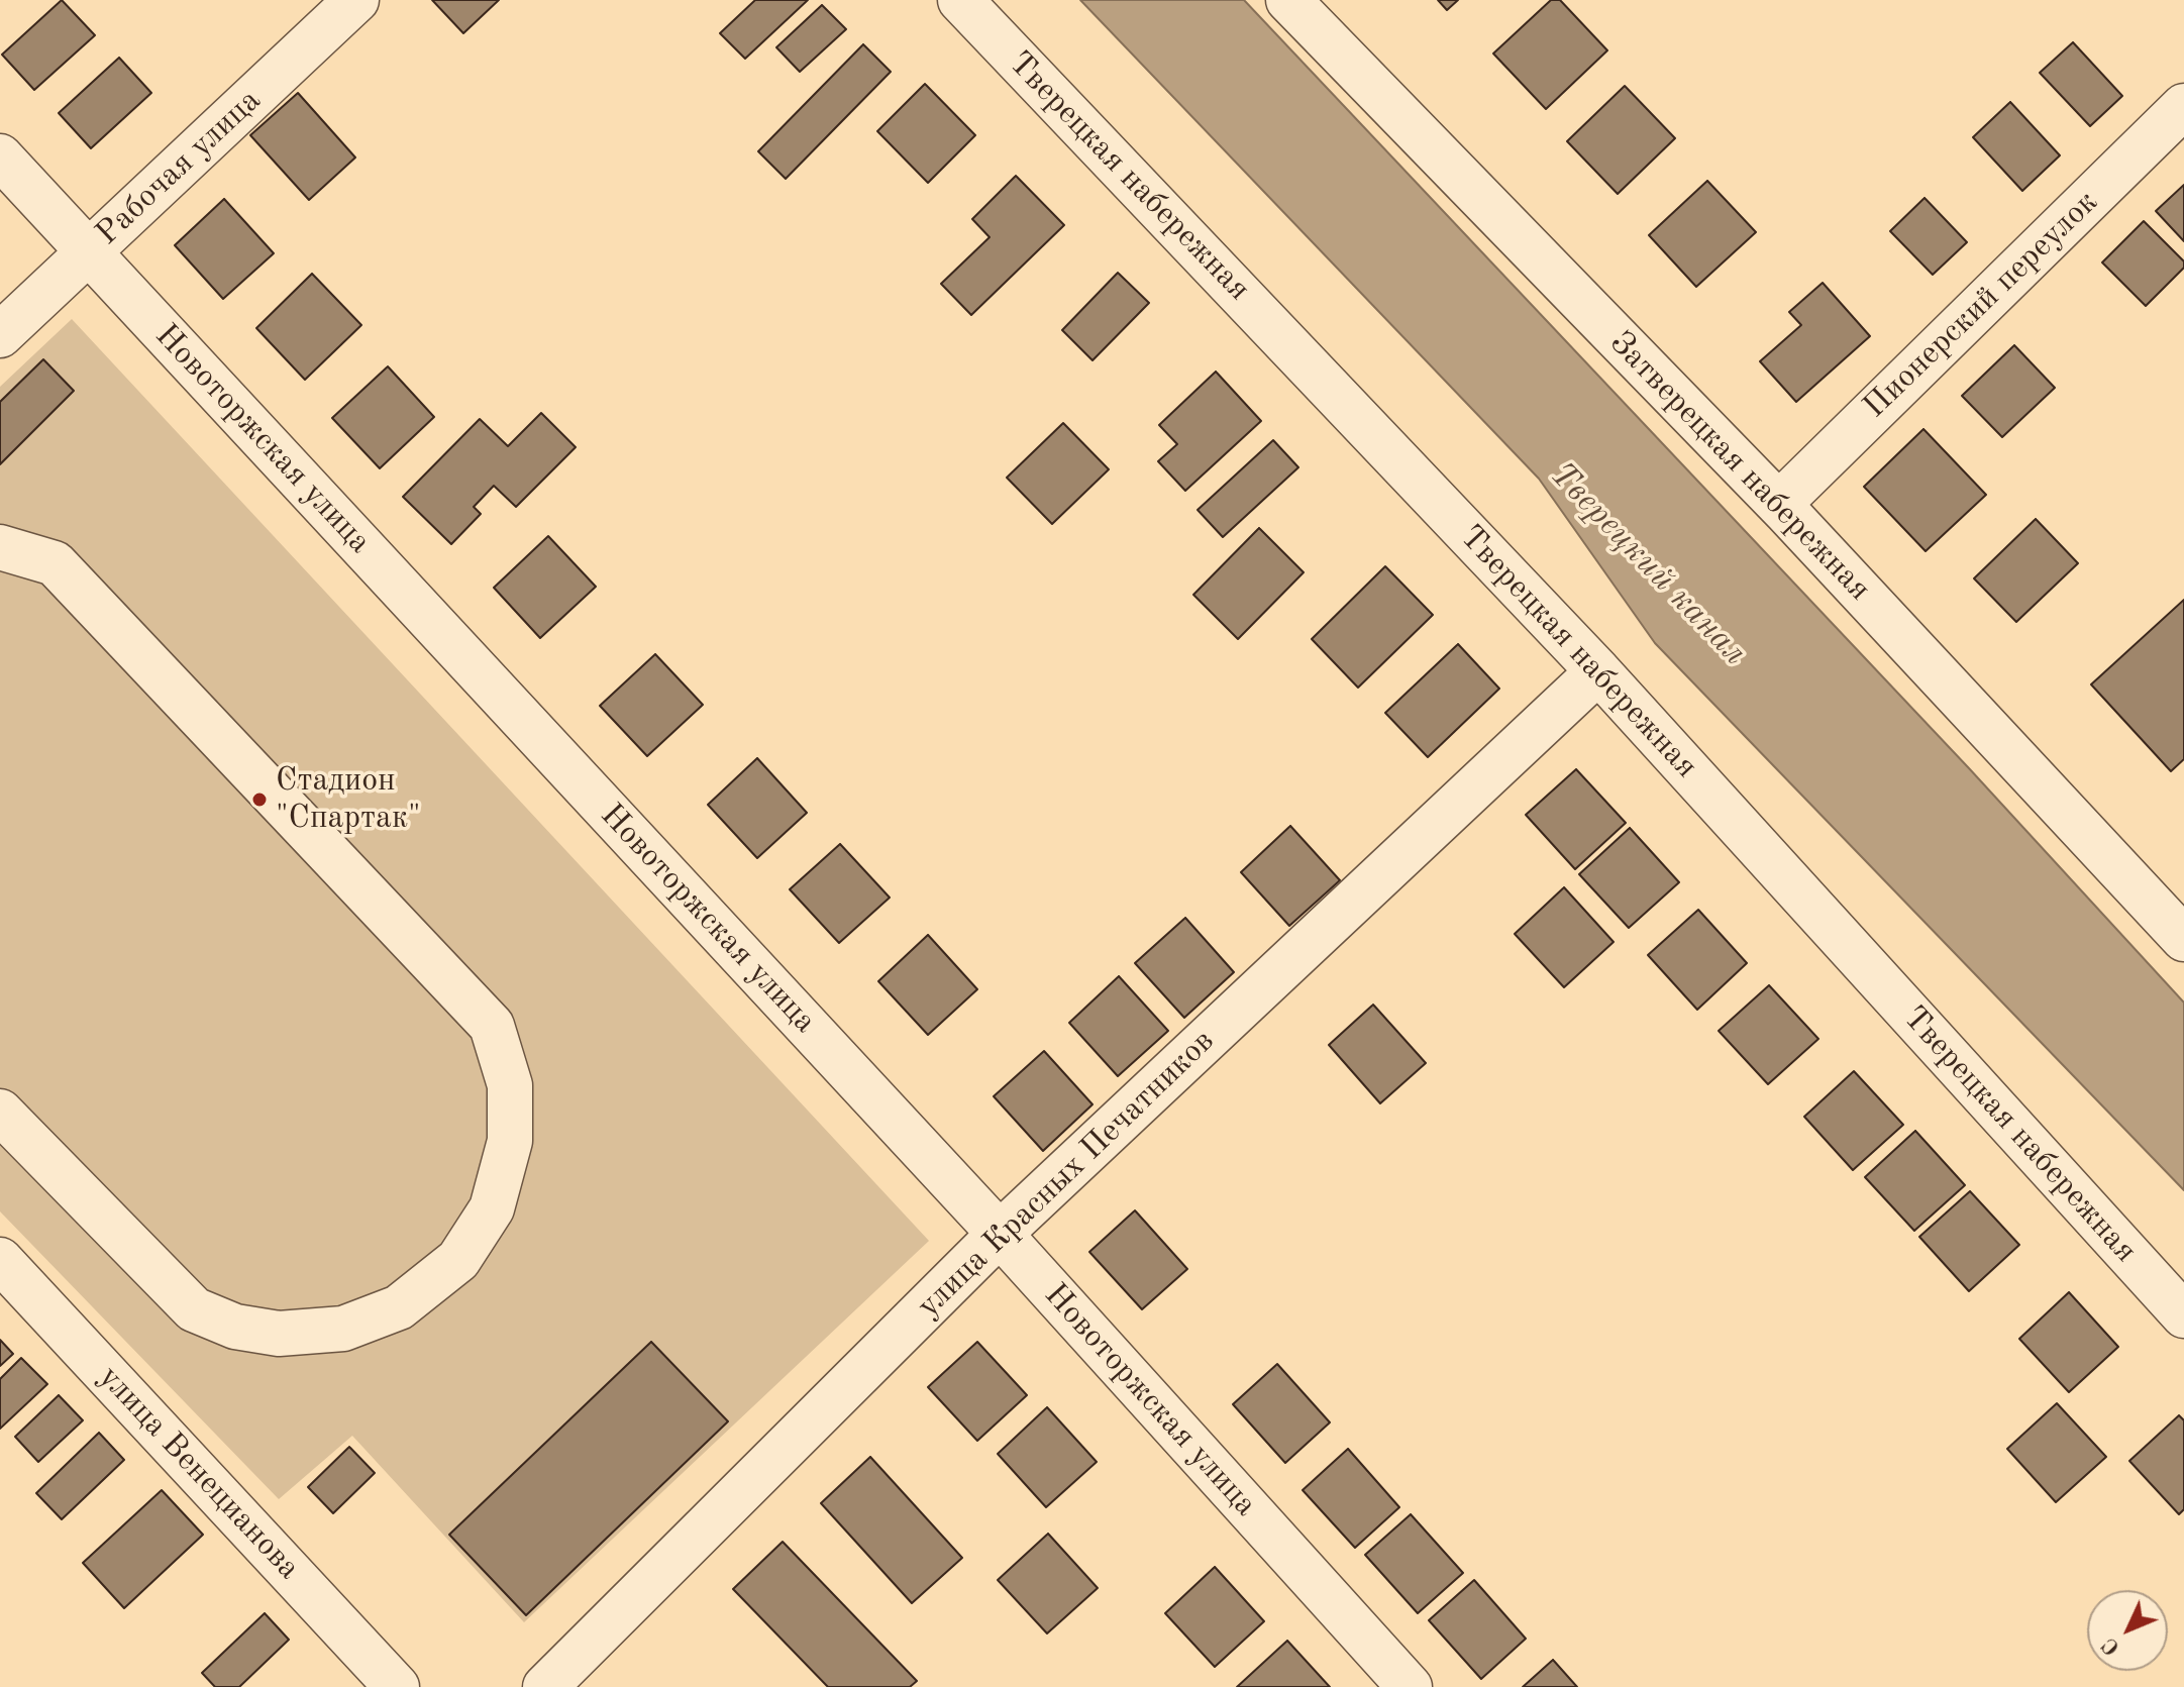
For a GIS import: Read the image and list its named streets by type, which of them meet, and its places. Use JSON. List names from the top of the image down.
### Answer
{
  "streets": {
    "street": [
      "Рабочая улица",
      "Тверецкая набережная",
      "Пионерский переулок",
      "Новоторжская улица",
      "Затверецкая набережная",
      "улица Красных Печатников",
      "улица Венецианова"
    ]
  },
  "crossings": [
    ["Рабочая улица", "Новоторжская улица"],
    ["Тверецкая набережная", "улица Красных Печатников"],
    ["Пионерский переулок", "Затверецкая набережная"],
    ["Новоторжская улица", "улица Красных Печатников"]
  ],
  "water": ["Тверецкий канал"],
  "places": ["Стадион \"Спартак\""],
  "north": "bottom left"
}
